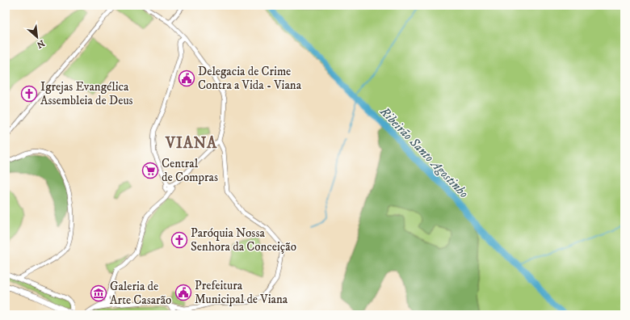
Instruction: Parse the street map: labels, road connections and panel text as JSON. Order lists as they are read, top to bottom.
{
  "districts": ["VIANA"],
  "water": ["Ribeirão Santo Agostinho"],
  "places": {
    "public building": ["Delegacia de Crime Contra a Vida - Viana", "Prefeitura Municipal de Viana"],
    "church": ["Igrejas Evangélica Assembleia de Deus", "Paróquia Nossa Senhora da Conceição"],
    "supermarket": ["Central de Compras"],
    "museum": ["Galeria de Arte Casarão"]
  },
  "north": "bottom right"
}
